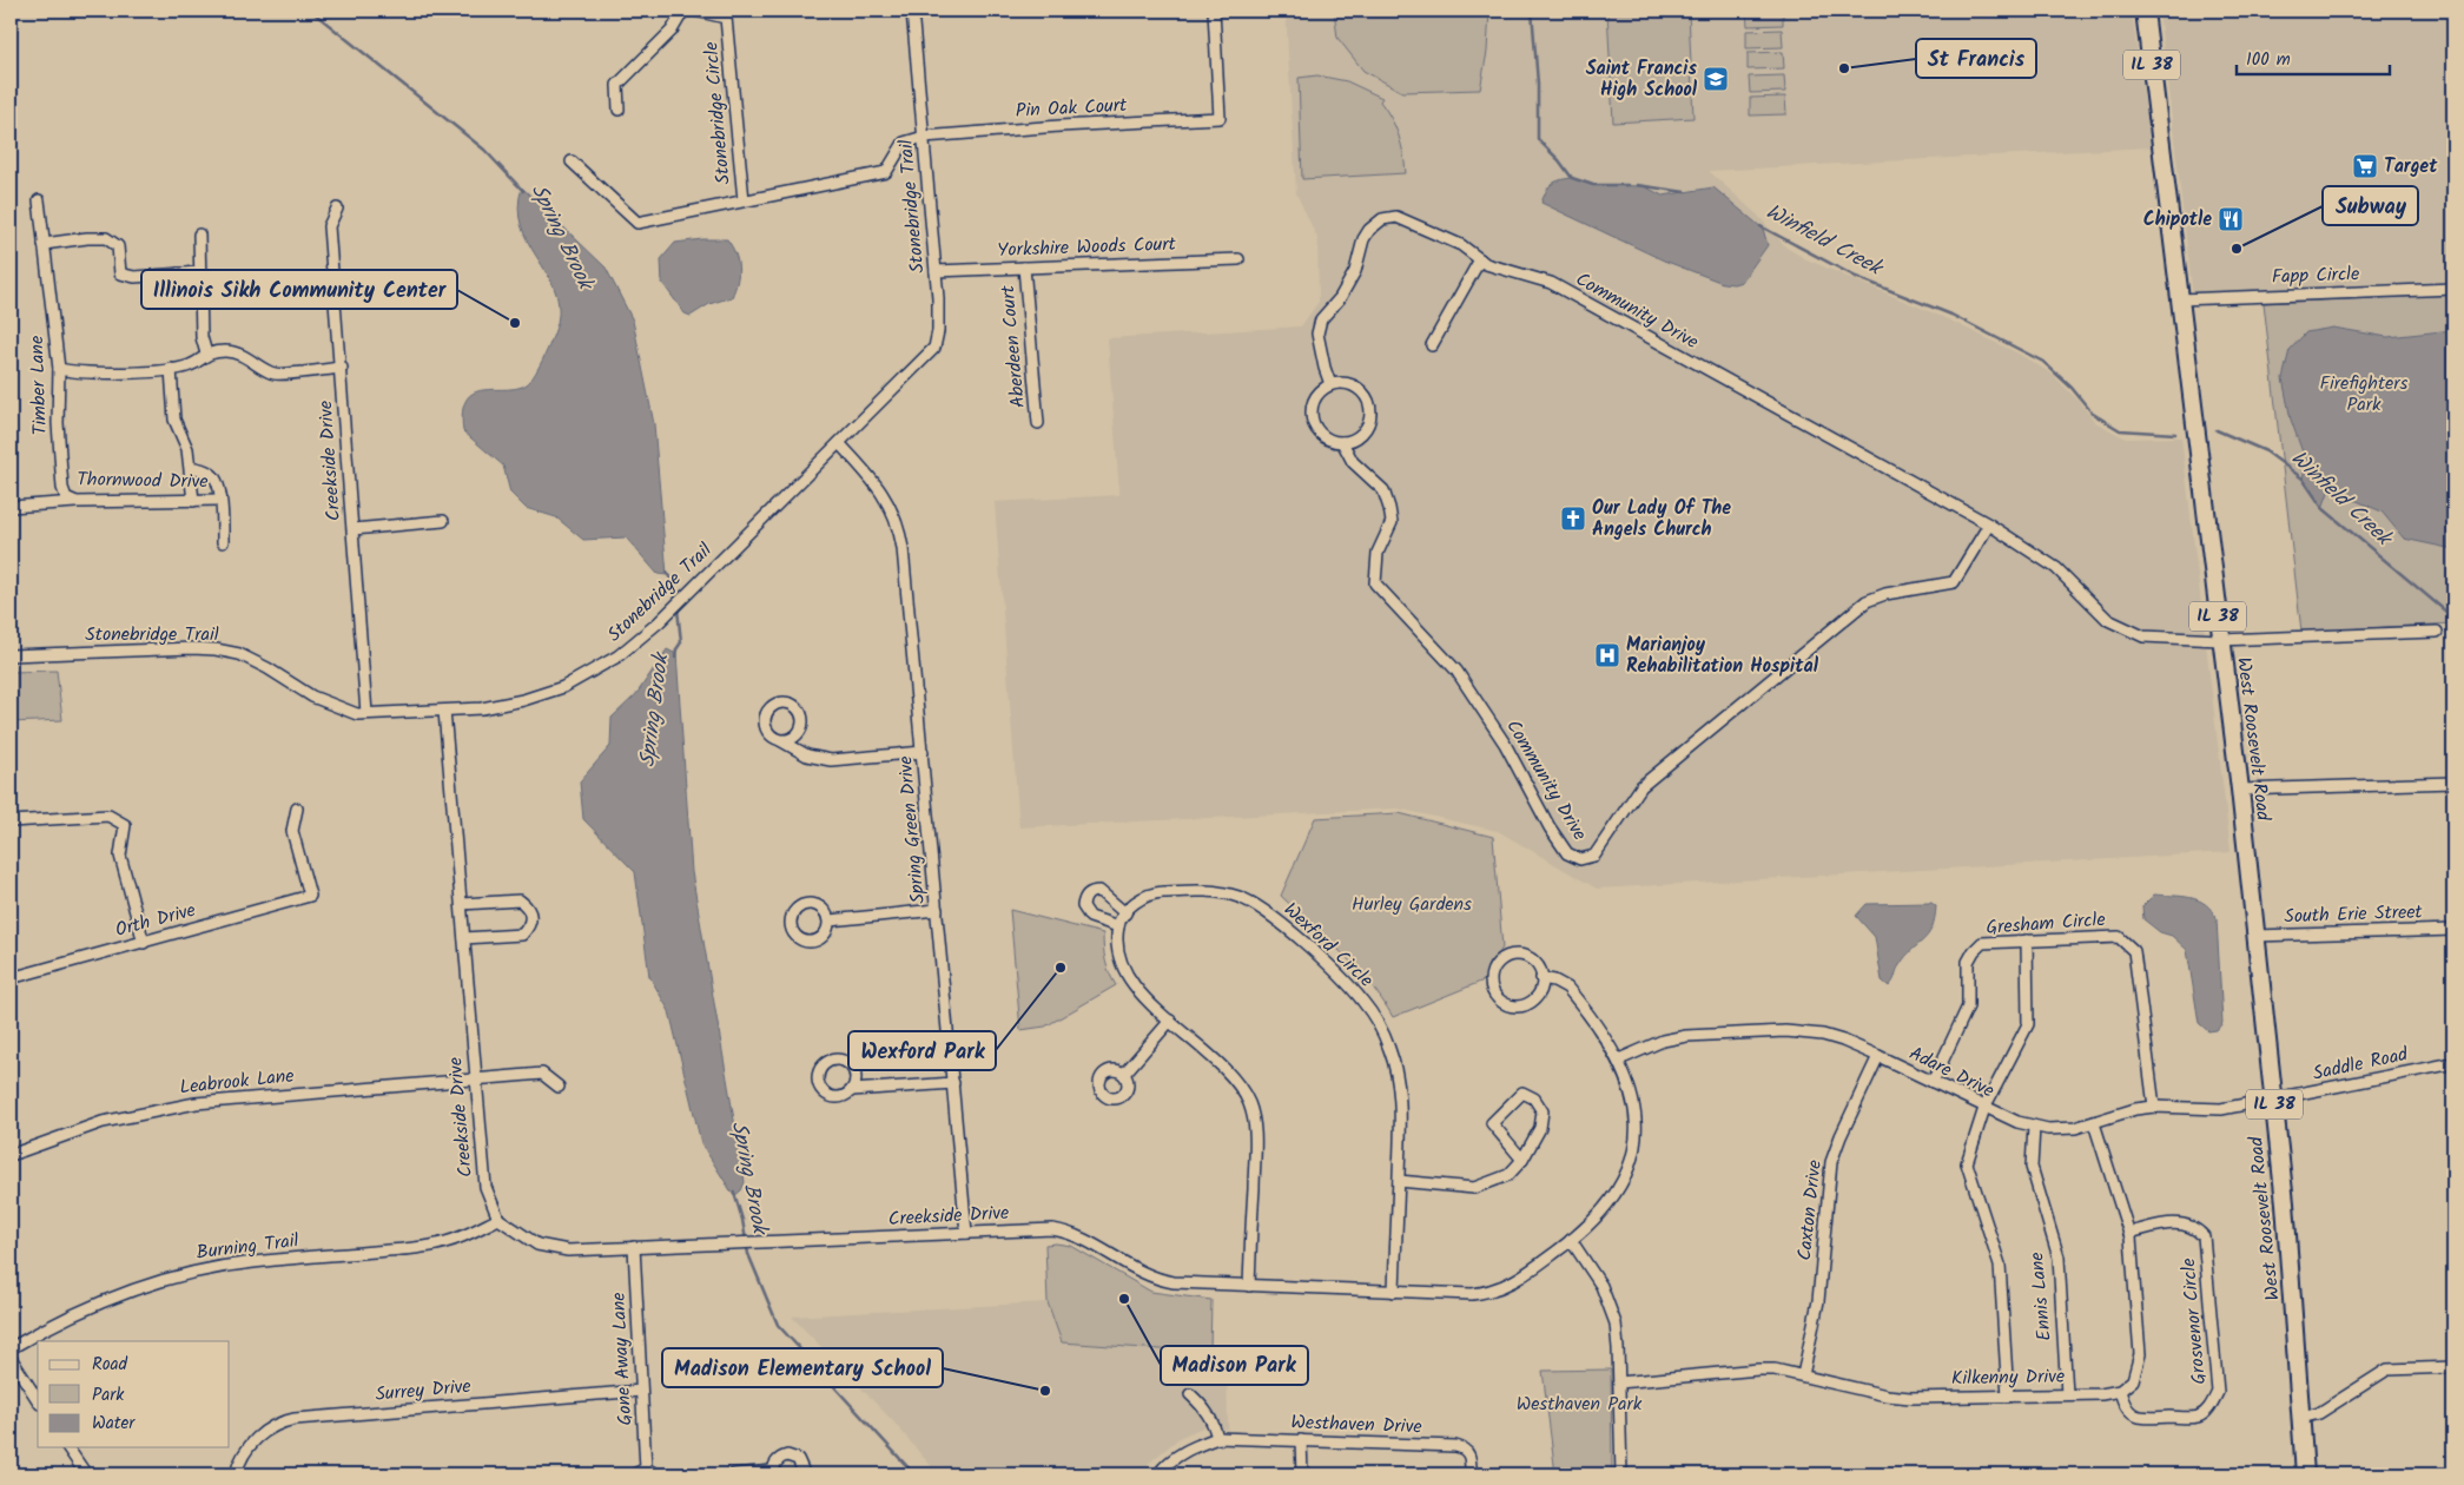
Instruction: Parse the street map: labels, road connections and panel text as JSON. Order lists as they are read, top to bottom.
{
  "streets": {
    "main road": ["IL 38", "West Roosevelt Road"],
    "street": [
      "Pin Oak Court",
      "Stonebridge Circle",
      "Stonebridge Trail",
      "Yorkshire Woods Court",
      "Fapp Circle",
      "Community Drive",
      "Aberdeen Court",
      "Timber Lane",
      "Creekside Drive",
      "Thornwood Drive",
      "Spring Green Drive",
      "South Erie Street",
      "Orth Drive",
      "Gresham Circle",
      "Wexford Circle",
      "Saddle Road",
      "Adare Drive",
      "Leabrook Lane",
      "Caxton Drive",
      "Burning Trail",
      "Ennis Lane",
      "Grosvenor Circle",
      "Gone Away Lane",
      "Kilkenny Drive",
      "Surrey Drive",
      "Westhaven Drive"
    ]
  },
  "crossings": [
    ["Pin Oak Court", "Stonebridge Circle"],
    ["Pin Oak Court", "Stonebridge Trail"],
    ["Stonebridge Circle", "Stonebridge Trail"],
    ["Stonebridge Trail", "Yorkshire Woods Court"],
    ["Stonebridge Trail", "Creekside Drive"],
    ["Stonebridge Trail", "Spring Green Drive"],
    ["Yorkshire Woods Court", "Aberdeen Court"],
    ["Fapp Circle", "West Roosevelt Road"],
    ["Community Drive", "West Roosevelt Road"],
    ["Timber Lane", "Thornwood Drive"],
    ["Creekside Drive", "Spring Green Drive"],
    ["Creekside Drive", "Wexford Circle"],
    ["Creekside Drive", "Adare Drive"],
    ["Creekside Drive", "Leabrook Lane"],
    ["Creekside Drive", "Burning Trail"],
    ["Creekside Drive", "Gone Away Lane"],
    ["West Roosevelt Road", "South Erie Street"],
    ["West Roosevelt Road", "Saddle Road"],
    ["West Roosevelt Road", "Adare Drive"],
    ["Gresham Circle", "Adare Drive"],
    ["Saddle Road", "Adare Drive"],
    ["Adare Drive", "Caxton Drive"],
    ["Adare Drive", "Ennis Lane"],
    ["Caxton Drive", "Kilkenny Drive"],
    ["Ennis Lane", "Kilkenny Drive"],
    ["Grosvenor Circle", "Kilkenny Drive"],
    ["Gone Away Lane", "Surrey Drive"]
  ],
  "water": ["Spring Brook", "Winfield Creek"],
  "parks": ["Firefighters Park", "Hurley Gardens", "Westhaven Park"],
  "places": {
    "other": [
      "St Francis",
      "Subway",
      "Illinois Sikh Community Center",
      "Wexford Park",
      "Madison Park",
      "Madison Elementary School"
    ],
    "school or university": ["Saint Francis High School"],
    "supermarket": ["Target"],
    "restaurant": ["Chipotle"],
    "church": ["Our Lady Of The Angels Church"],
    "hospital": ["Marianjoy Rehabilitation Hospital"]
  },
  "legend": ["Road", "Park", "Water"],
  "scale_bar": "100 m"
}
